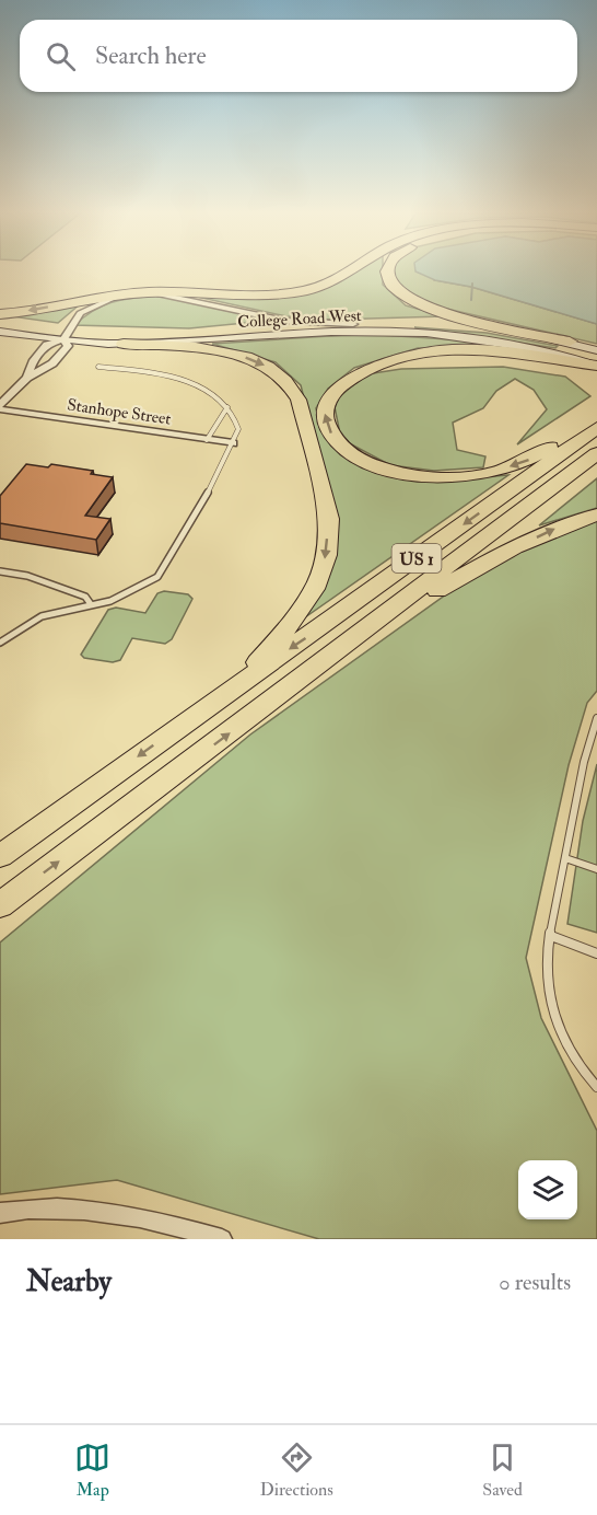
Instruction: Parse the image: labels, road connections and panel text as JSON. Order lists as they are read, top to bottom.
{
  "streets": {
    "highway": ["US 1"],
    "street": ["College Road West", "Stanhope Street"]
  },
  "page": {
    "search": "Search here",
    "heading": ["Nearby", "0 results"],
    "nav": ["Map", "Directions", "Saved"]
  }
}
